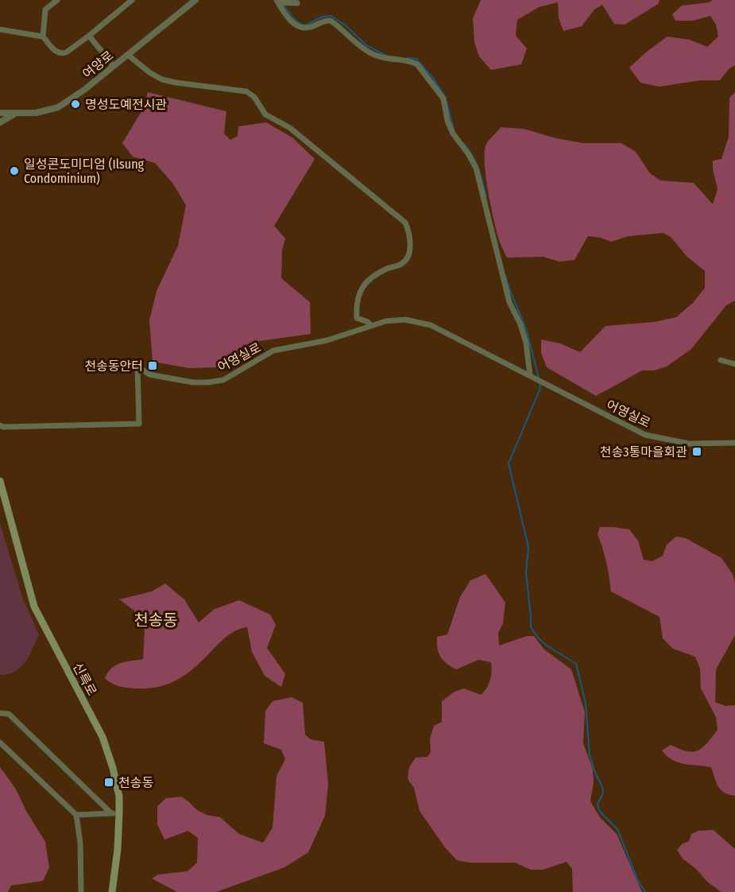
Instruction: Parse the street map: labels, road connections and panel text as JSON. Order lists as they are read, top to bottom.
{
  "streets": {
    "main road": ["신륵로"],
    "street": ["여양로", "어영실로"]
  },
  "districts": ["천송동"],
  "places": {
    "other": ["명성도예전시관", "일성콘도미디엄 (Ilsung Condominium)"],
    "transit": ["천송동안터", "천송3통마을회관", "천송동"]
  }
}
